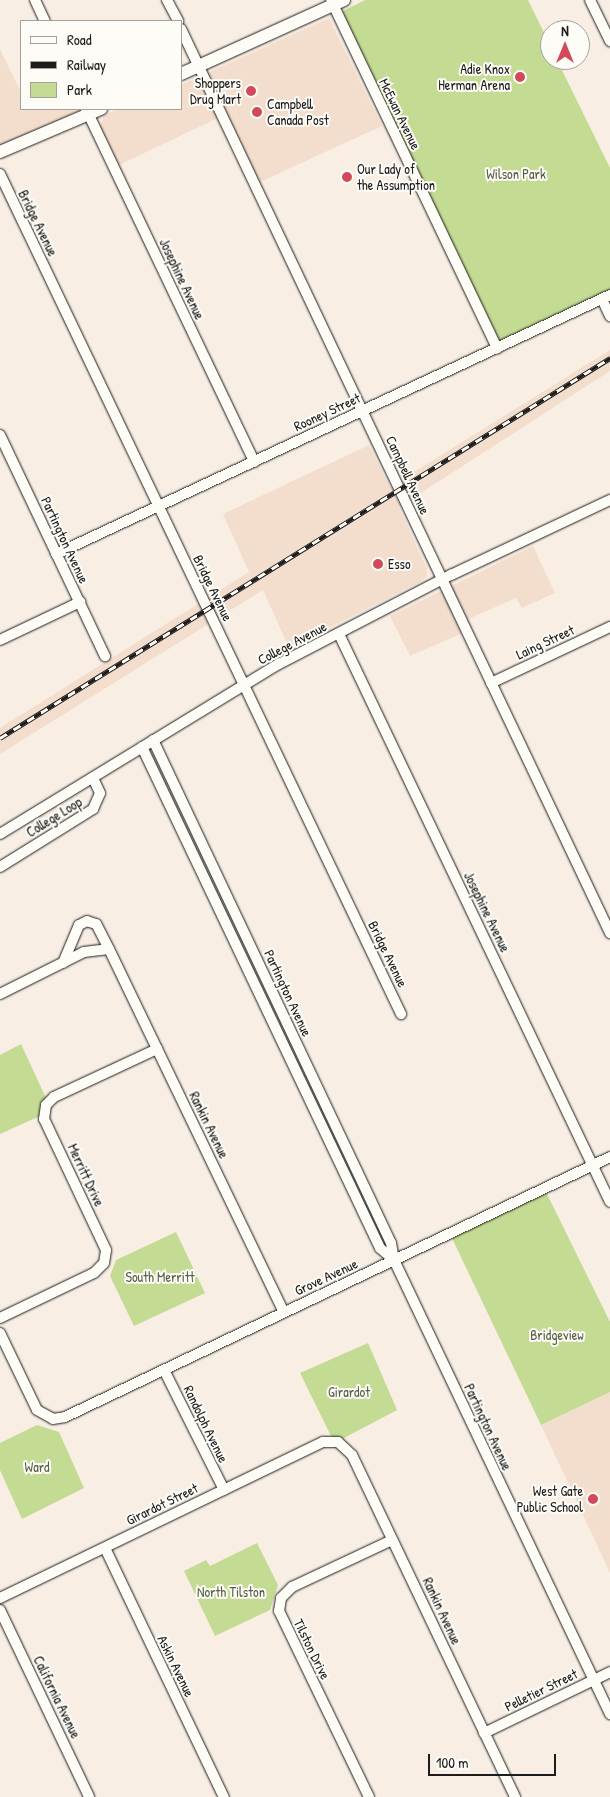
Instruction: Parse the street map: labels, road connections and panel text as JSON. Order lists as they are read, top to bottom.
{
  "streets": {
    "street": [
      "McEwan Avenue",
      "Bridge Avenue",
      "Josephine Avenue",
      "Rooney Street",
      "Campbell Avenue",
      "Partington Avenue",
      "Laing Street",
      "College Avenue",
      "College Loop",
      "Rankin Avenue",
      "Merritt Drive",
      "Grove Avenue",
      "Randolph Avenue",
      "Girardot Street",
      "Tilston Drive",
      "Askin Avenue",
      "Pelletier Street",
      "California Avenue"
    ]
  },
  "crossings": [
    ["McEwan Avenue", "Rooney Street"],
    ["Bridge Avenue", "Rooney Street"],
    ["Bridge Avenue", "College Avenue"],
    ["Josephine Avenue", "Rooney Street"],
    ["Josephine Avenue", "College Avenue"],
    ["Josephine Avenue", "Grove Avenue"],
    ["Rooney Street", "Campbell Avenue"],
    ["Rooney Street", "Partington Avenue"],
    ["Campbell Avenue", "Laing Street"],
    ["Campbell Avenue", "College Avenue"],
    ["Partington Avenue", "College Avenue"],
    ["Partington Avenue", "Grove Avenue"],
    ["Partington Avenue", "Pelletier Street"],
    ["College Avenue", "College Loop"],
    ["Rankin Avenue", "Merritt Drive"],
    ["Rankin Avenue", "Grove Avenue"],
    ["Rankin Avenue", "Girardot Street"],
    ["Rankin Avenue", "Tilston Drive"],
    ["Rankin Avenue", "Pelletier Street"],
    ["Grove Avenue", "Randolph Avenue"],
    ["Randolph Avenue", "Girardot Street"],
    ["Girardot Street", "Askin Avenue"]
  ],
  "parks": [
    "Wilson Park",
    "South Merritt",
    "Bridgeview",
    "Girardot",
    "Ward",
    "North Tilston"
  ],
  "places": [
    "Adie Knox Herman Arena",
    "Shoppers Drug Mart",
    "Campbell Canada Post",
    "Our Lady of the Assumption",
    "Esso",
    "West Gate Public School"
  ],
  "legend": ["Road", "Railway", "Park"],
  "scale_bar": "100 m",
  "north": "top"
}
